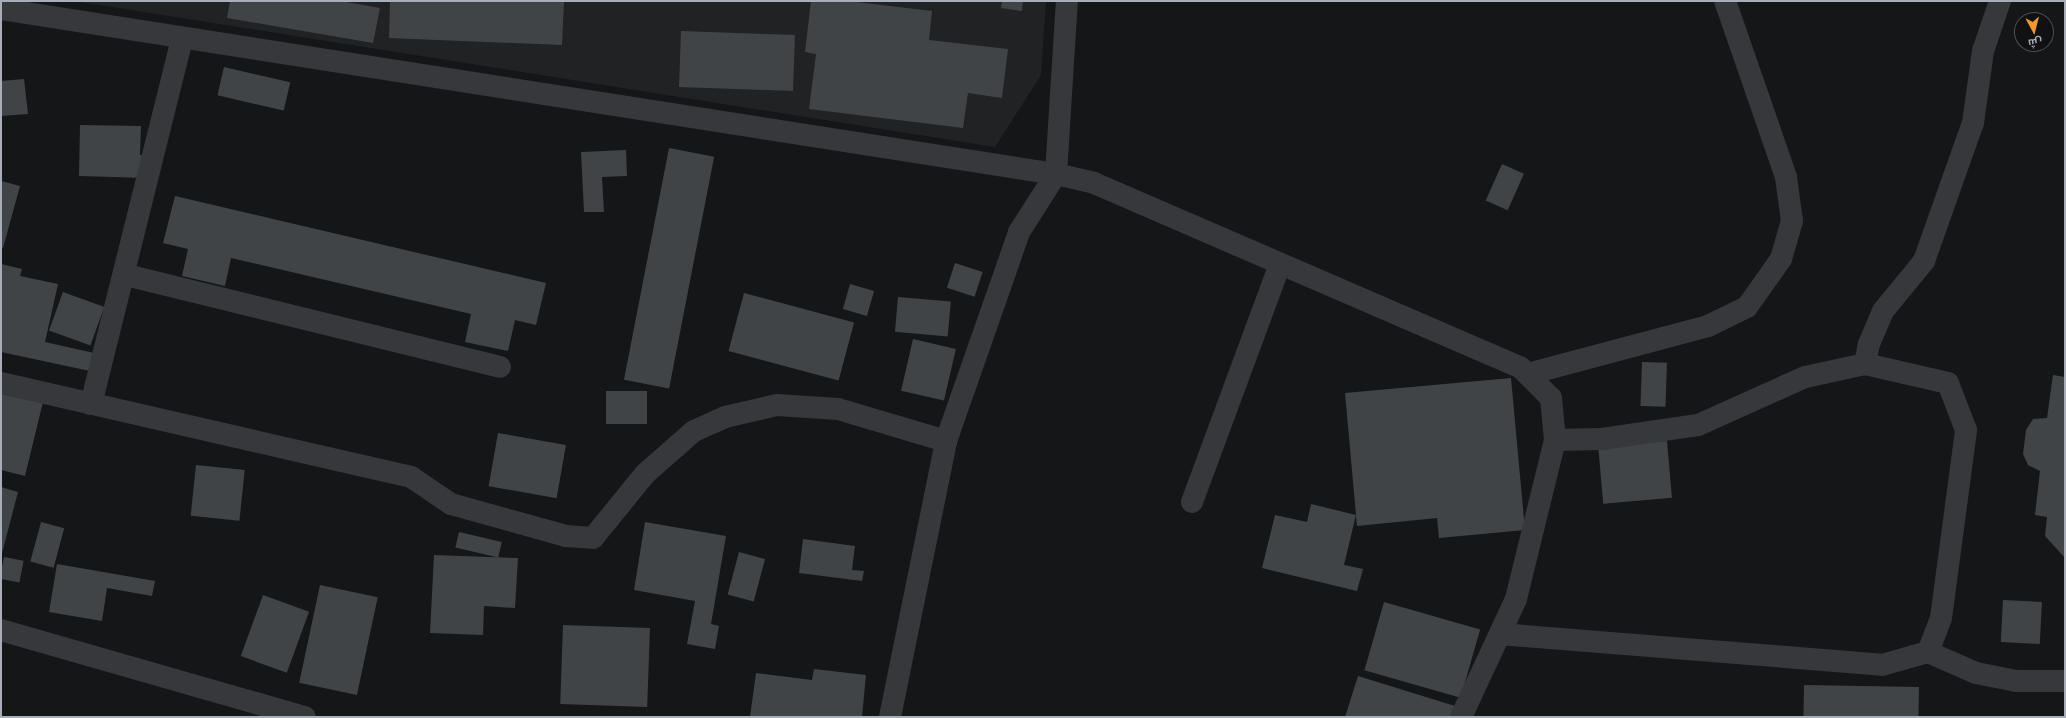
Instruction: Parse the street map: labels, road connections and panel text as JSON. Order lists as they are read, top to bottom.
{
  "north": "bottom"
}
